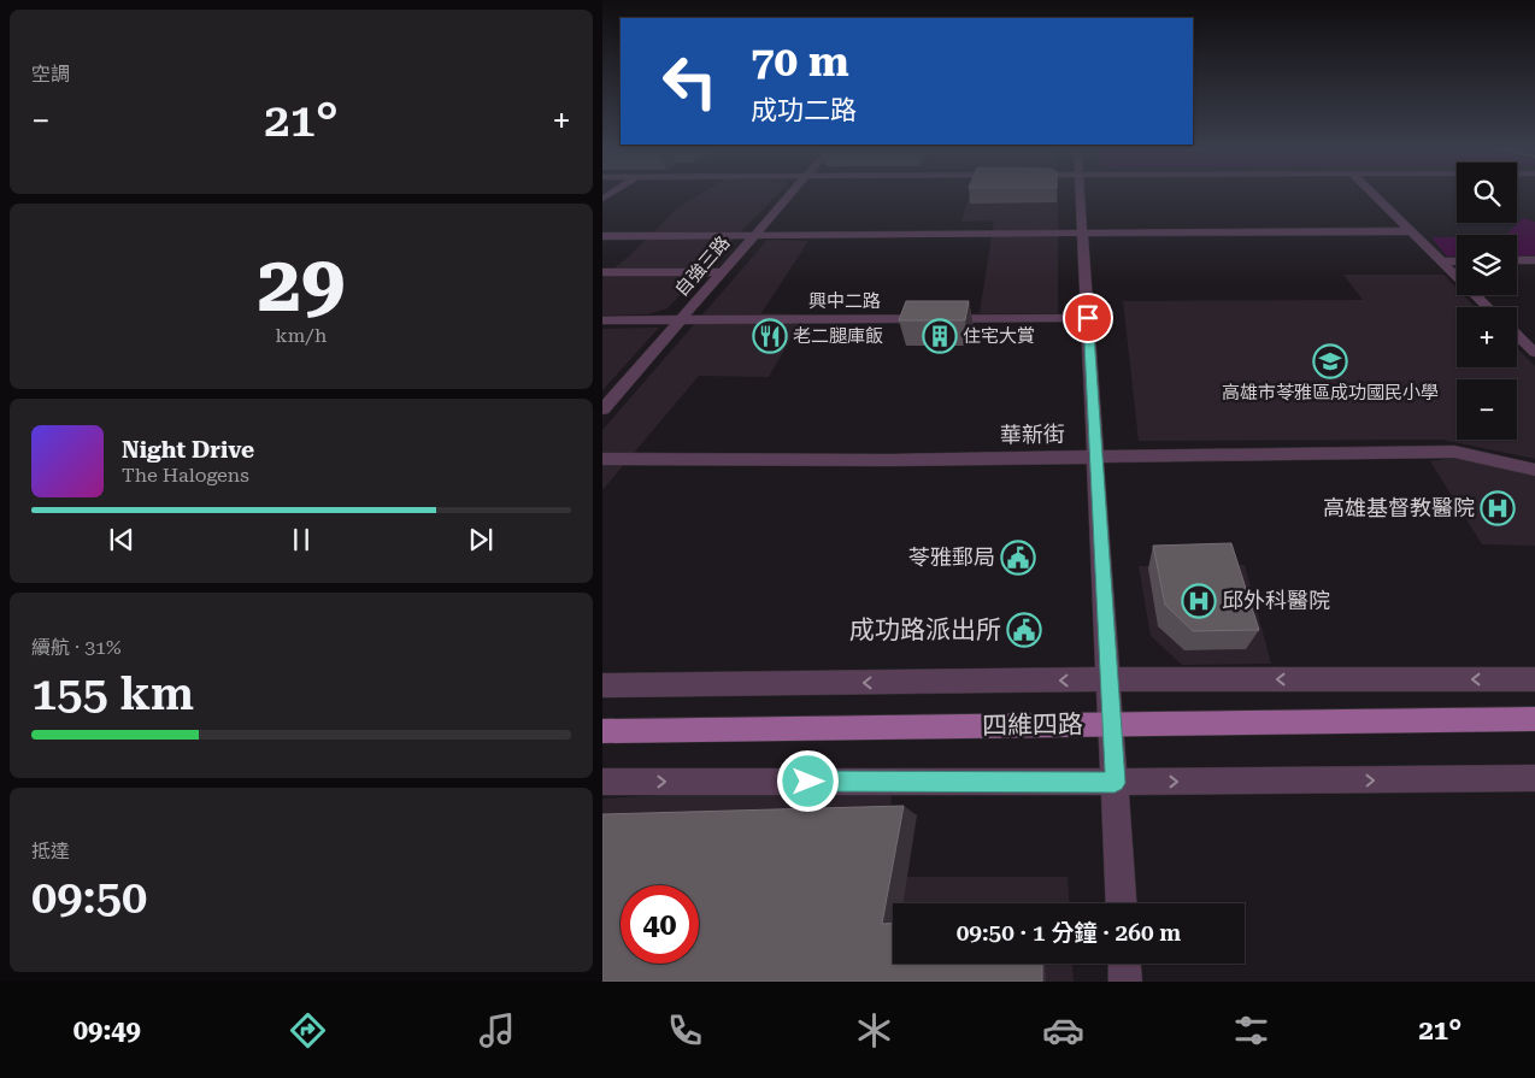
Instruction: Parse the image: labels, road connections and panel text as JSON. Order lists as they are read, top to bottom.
{
  "streets": {
    "main road": ["四維四路"],
    "street": ["自強三路", "興中二路", "華新街"]
  },
  "crossings": [
    ["自強三路", "興中二路"]
  ],
  "places": {
    "restaurant": ["老二腿庫飯"],
    "building": ["住宅大賞"],
    "school or university": ["高雄市苓雅區成功國民小學"],
    "hospital": ["高雄基督教醫院", "邱外科醫院"],
    "public building": ["苓雅郵局", "成功路派出所"]
  },
  "page": {
    "tile": [
      "空調",
      ["29", "km/h"],
      ["續航 · 31%", "155 km"],
      ["抵達", "09:50"]
    ],
    "turn": ["70 m", "成功二路"],
    "heat": ["−", "21°", "+"],
    "map_buttons": ["+", "−"],
    "song": ["Night Drive", "The Halogens"],
    "limit": "40",
    "trip": "09:50 · 1 分鐘 · 260 m",
    "tabs": ["09:49", "21°"]
  }
}
